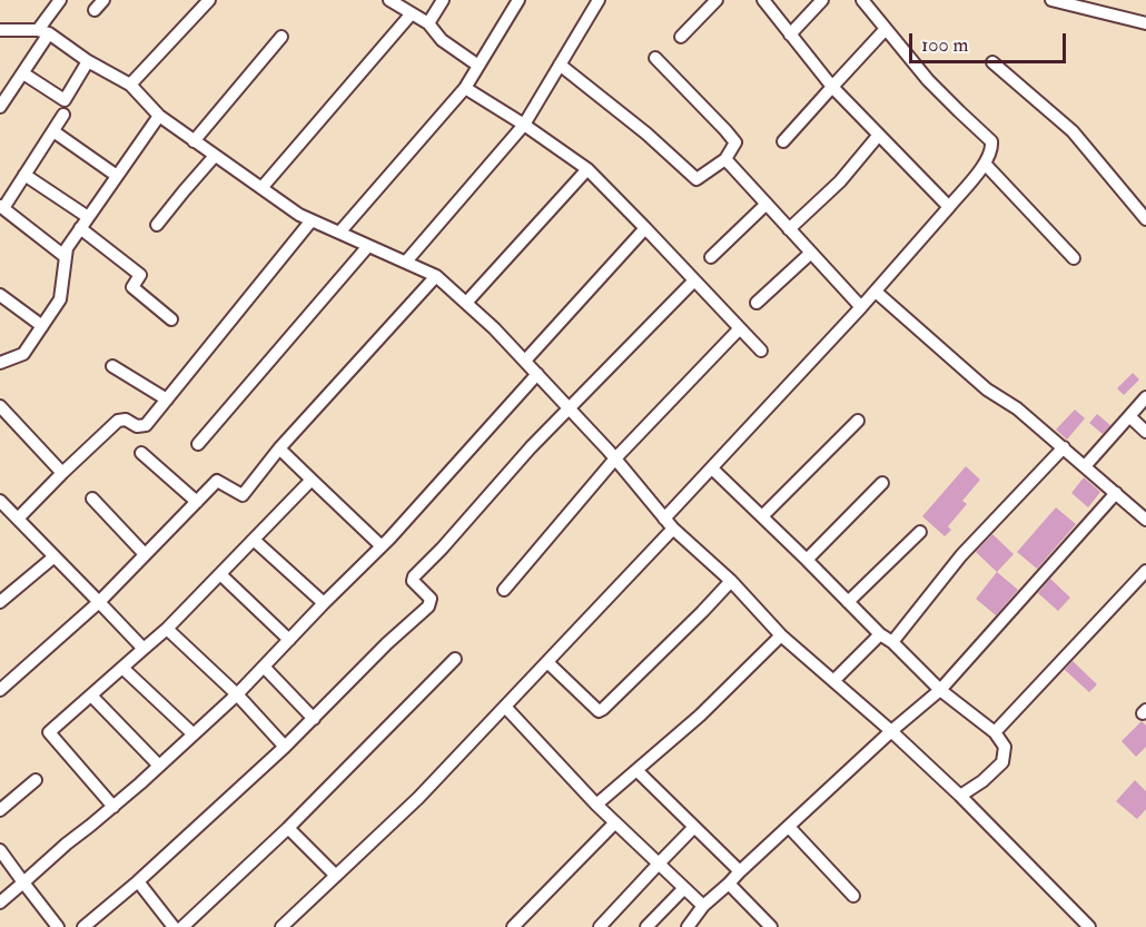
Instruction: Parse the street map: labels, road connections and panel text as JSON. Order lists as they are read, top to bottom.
{
  "scale_bar": "100 m"
}
